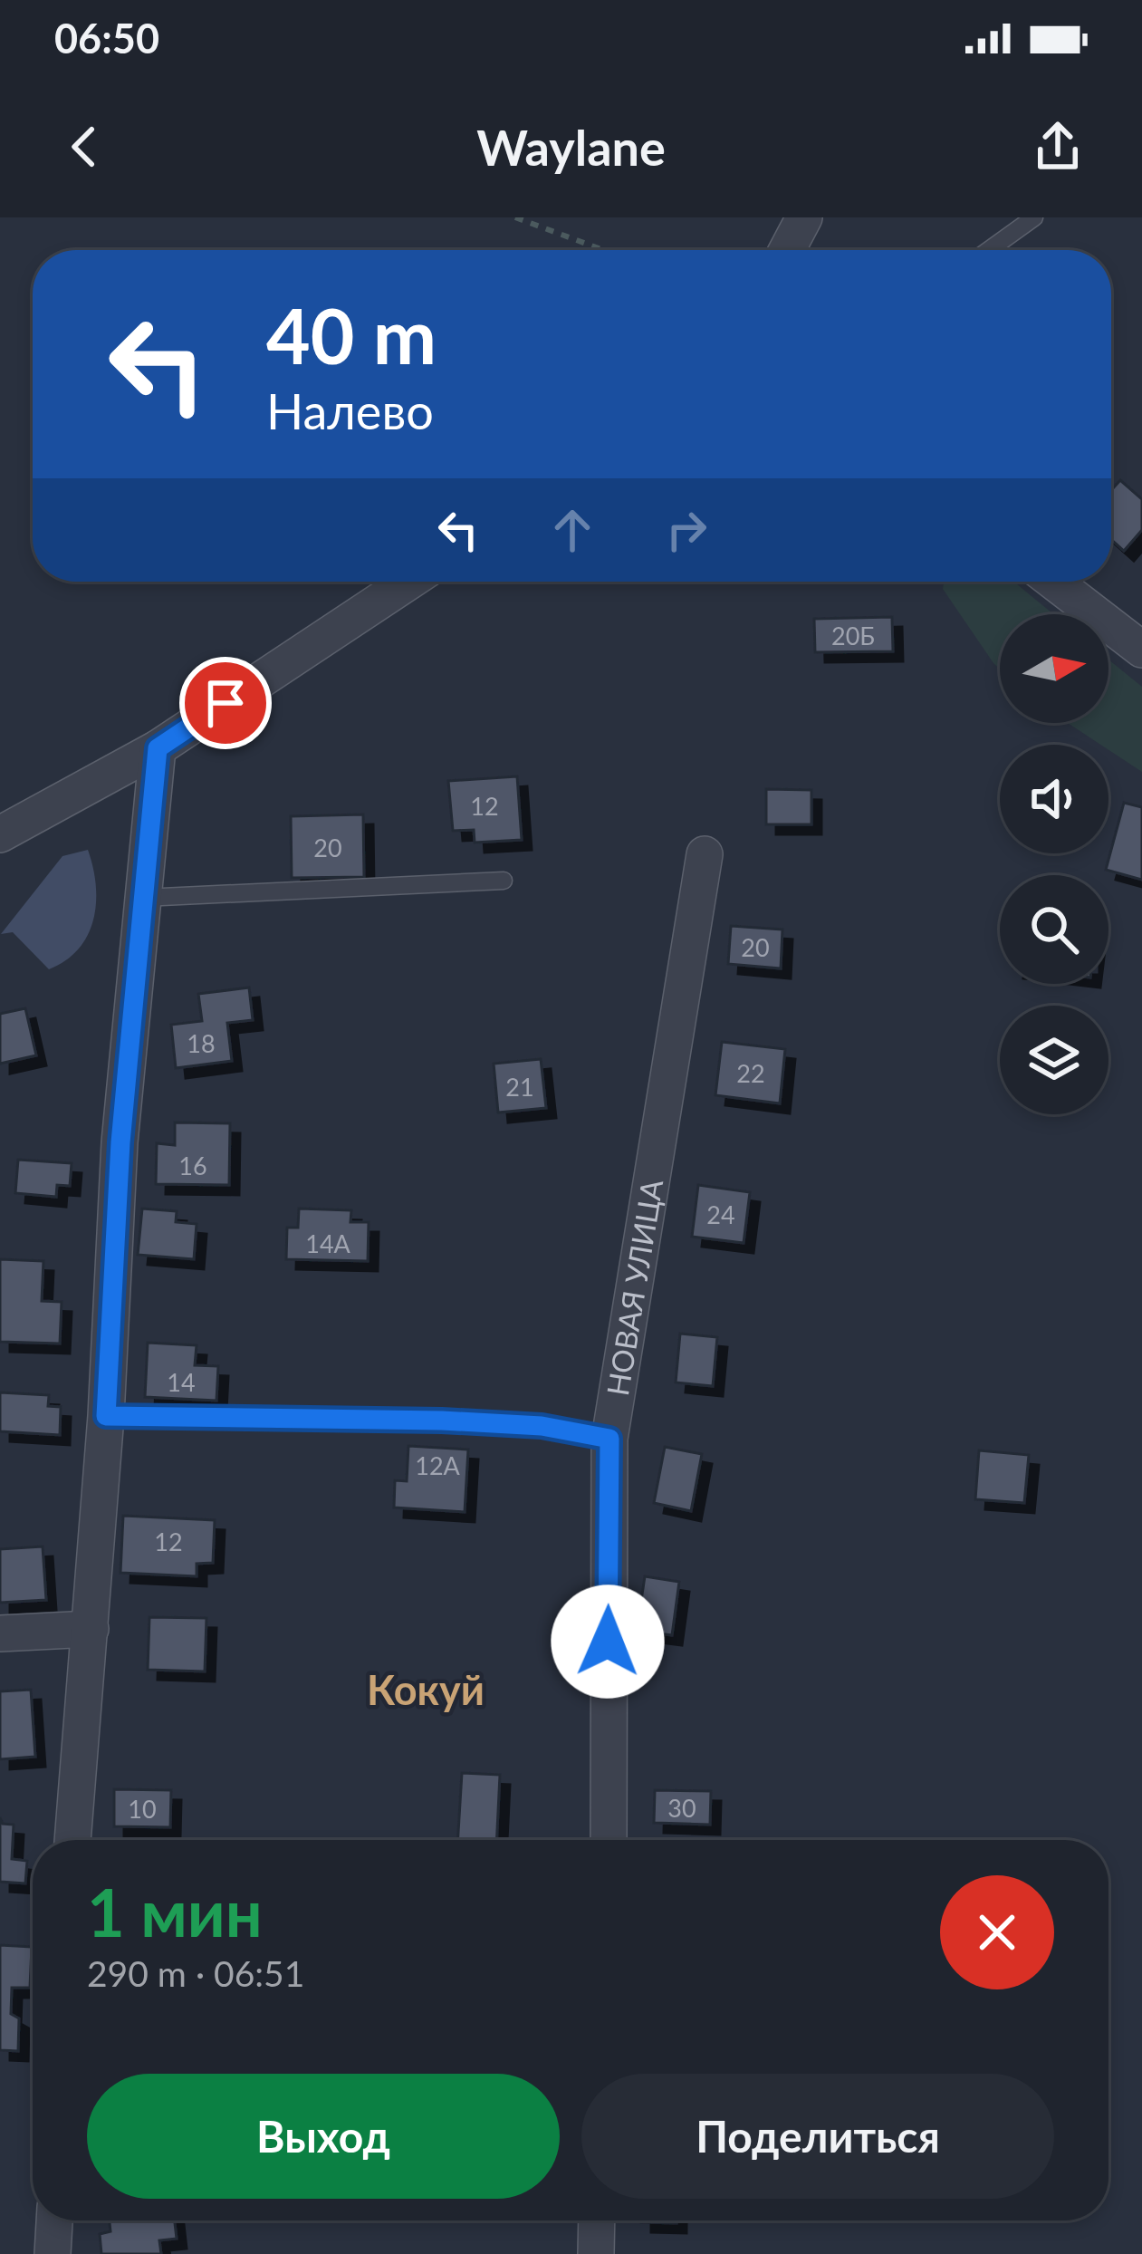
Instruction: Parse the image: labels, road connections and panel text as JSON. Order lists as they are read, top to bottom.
{
  "streets": {
    "street": ["НОВАЯ УЛИЦА"]
  },
  "districts": ["Кокуй"],
  "house_numbers": [
    "20Б",
    "12",
    "20",
    "20",
    "18",
    "22",
    "21",
    "16",
    "24",
    "14А",
    "14",
    "12А",
    "12",
    "30",
    "10"
  ],
  "north": "right",
  "page": {
    "status": "06:50",
    "header": "Waylane",
    "turn": ["40 m", "Налево"],
    "heading": ["1 мин", "290 m · 06:51"],
    "buttons": ["Выход", "Поделиться"]
  }
}
